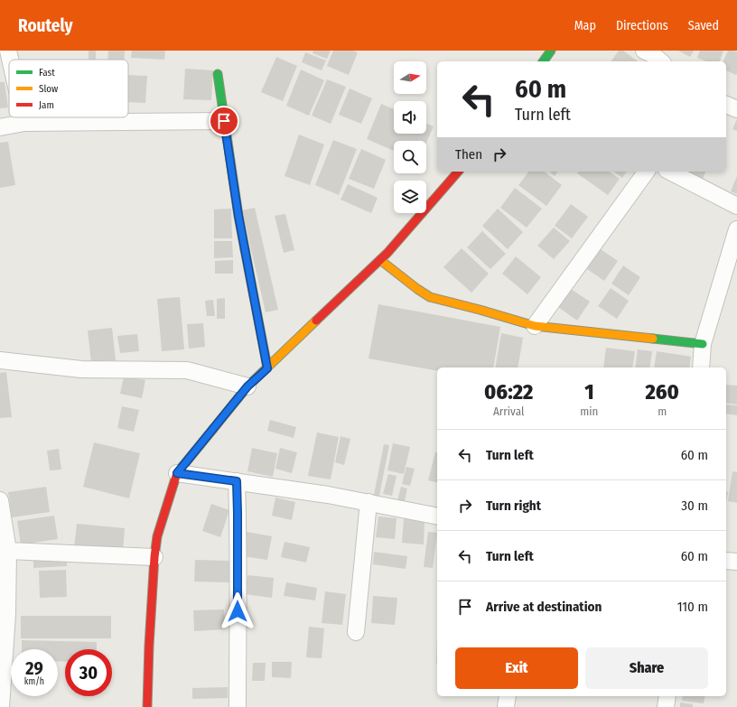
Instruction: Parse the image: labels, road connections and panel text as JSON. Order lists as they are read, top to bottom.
{
  "legend": ["Fast", "Slow", "Jam"],
  "north": "right",
  "page": {
    "header": "Routely",
    "nav": ["Map", "Directions", "Saved"],
    "turn": ["60 m", "Turn left"],
    "then": "Then",
    "eta": [
      "06:22",
      "Arrival",
      "1",
      "min",
      "260",
      "m"
    ],
    "list": [
      {
        "name": "Turn left",
        "value": "60 m"
      },
      {
        "name": "Turn right",
        "value": "30 m"
      },
      {
        "name": "Turn left",
        "value": "60 m"
      },
      {
        "name": "Arrive at destination",
        "value": "110 m"
      }
    ],
    "buttons": ["Exit", "Share"],
    "speed": "29 km/h",
    "limit": "30"
  }
}
